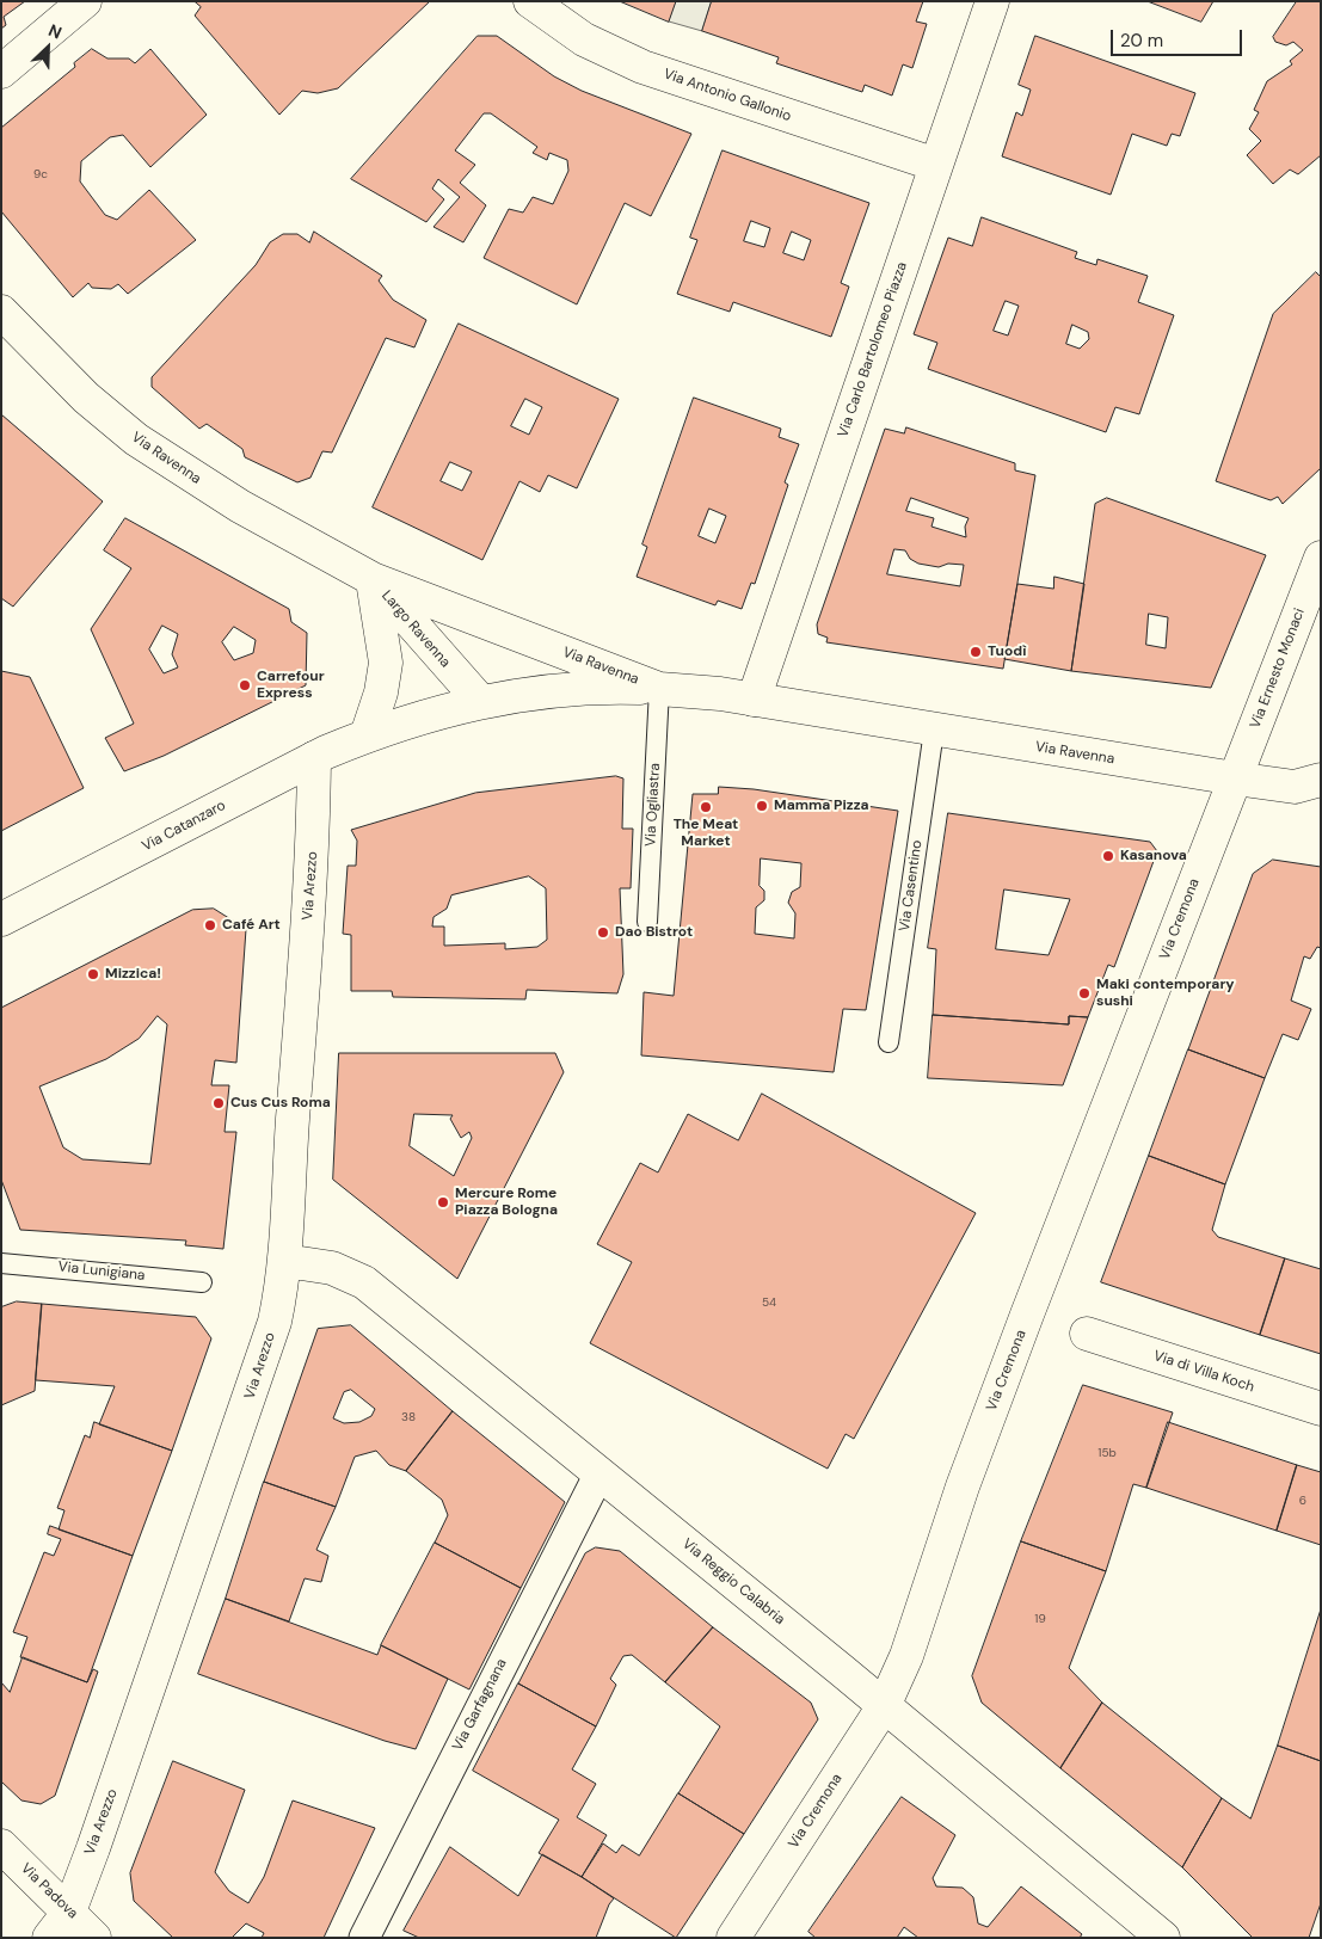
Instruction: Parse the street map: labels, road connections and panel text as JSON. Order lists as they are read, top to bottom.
{
  "streets": {
    "street": [
      "Via Antonio Gallonio",
      "Via Carlo Bartolomeo Piazza",
      "Via Ravenna",
      "Largo Ravenna",
      "Via Ernesto Monaci",
      "Via Catanzaro",
      "Via Arezzo",
      "Via Cremona",
      "Via di Villa Koch",
      "Via Reggio Calabria",
      "Via Garfagnana",
      "Via Padova"
    ],
    "lane": ["Via Ogliastra", "Via Casentino", "Via Lunigiana"]
  },
  "crossings": [
    ["Via Antonio Gallonio", "Via Carlo Bartolomeo Piazza"],
    ["Via Carlo Bartolomeo Piazza", "Via Ravenna"],
    ["Via Ravenna", "Largo Ravenna"],
    ["Via Ravenna", "Via Ernesto Monaci"],
    ["Via Ravenna", "Via Ogliastra"],
    ["Via Ravenna", "Via Casentino"],
    ["Via Ravenna", "Via Cremona"],
    ["Largo Ravenna", "Via Catanzaro"],
    ["Via Ernesto Monaci", "Via Cremona"],
    ["Via Catanzaro", "Via Arezzo"],
    ["Via Arezzo", "Via Reggio Calabria"],
    ["Via Arezzo", "Via Padova"],
    ["Via Cremona", "Via Reggio Calabria"],
    ["Via Reggio Calabria", "Via Garfagnana"]
  ],
  "places": [
    "Tuodì",
    "Carrefour Express",
    "Mamma Pizza",
    "The Meat Market",
    "Kasanova",
    "Café Art",
    "Dao Bistrot",
    "Mizzica!",
    "Maki contemporary sushi",
    "Cus Cus Roma",
    "Mercure Rome Piazza Bologna"
  ],
  "house_numbers": [
    "9c",
    "54",
    "38",
    "15b",
    "6",
    "19"
  ],
  "scale_bar": "20 m",
  "north": "top right"
}
